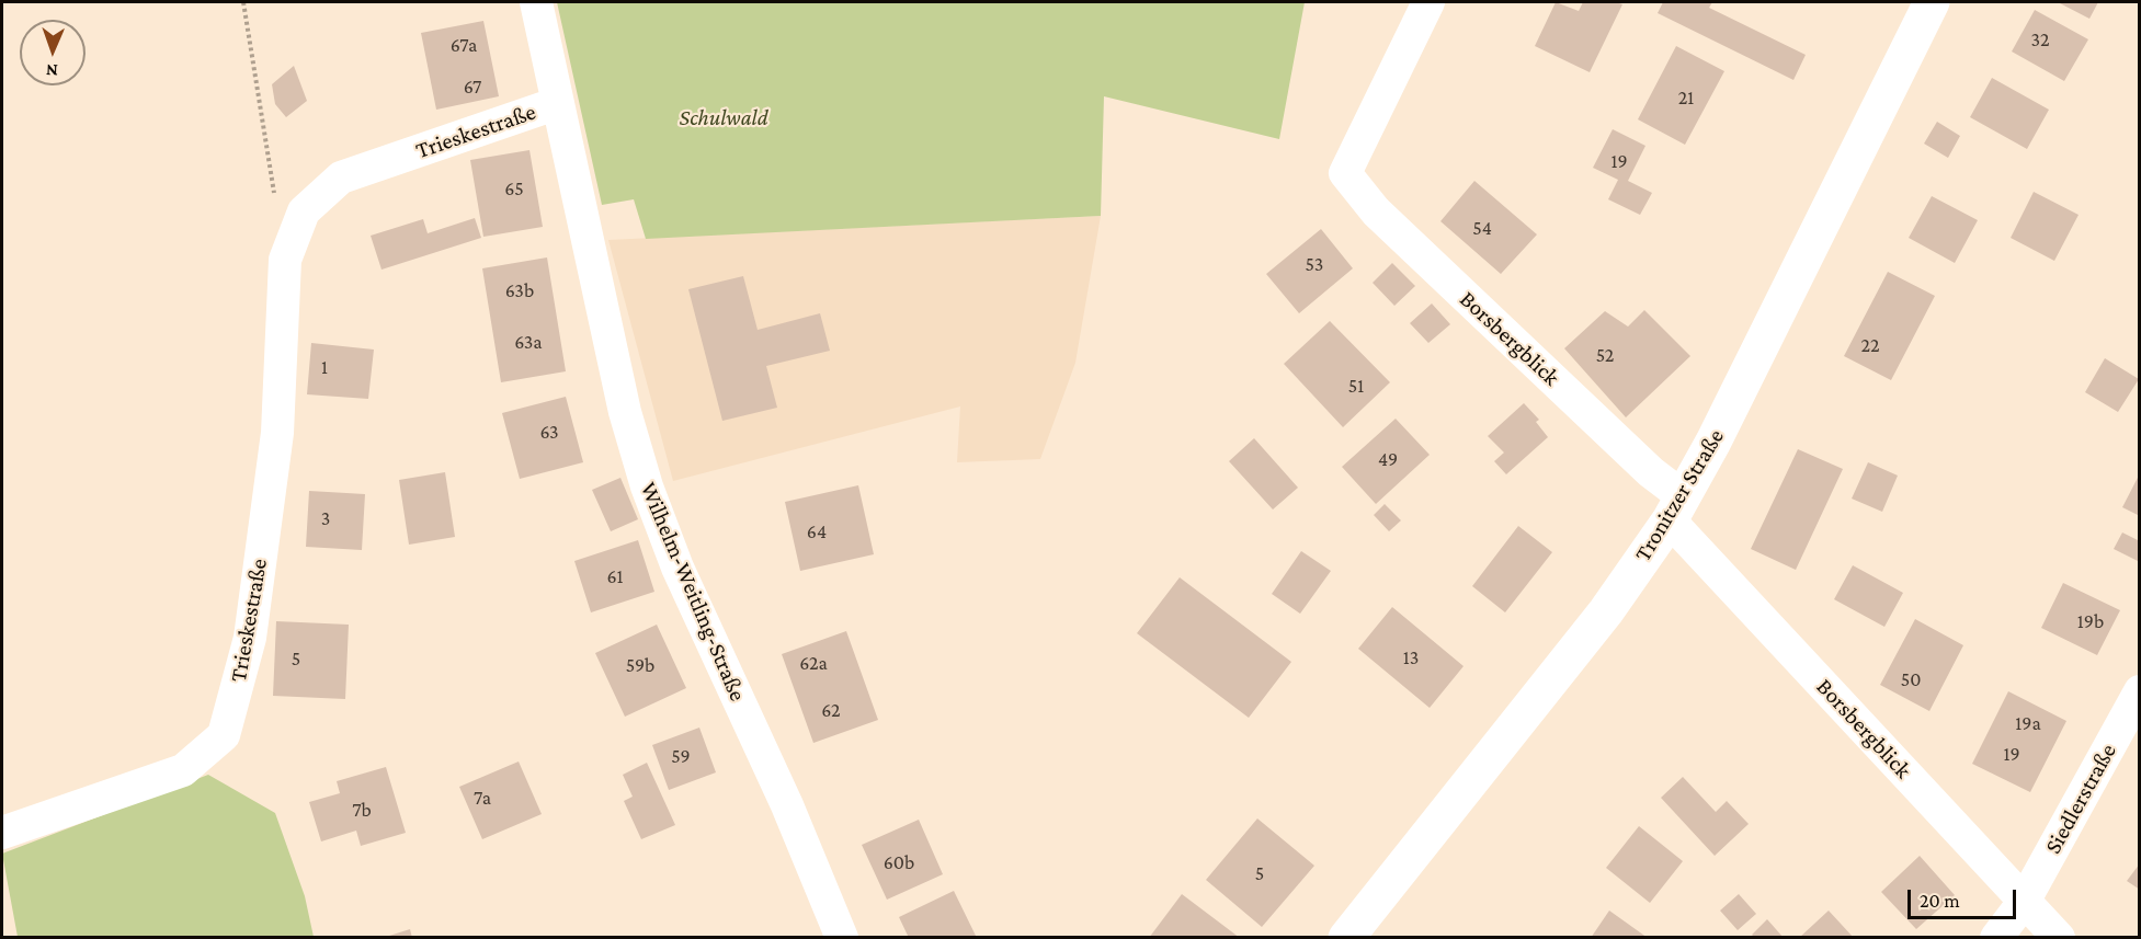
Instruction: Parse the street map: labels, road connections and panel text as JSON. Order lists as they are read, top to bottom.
{
  "streets": {
    "street": [
      "Trieskestraße",
      "Borsbergblick",
      "Tronitzer Straße",
      "Wilhelm-Weitling-Straße",
      "Siedlerstraße"
    ]
  },
  "crossings": [
    ["Trieskestraße", "Wilhelm-Weitling-Straße"],
    ["Borsbergblick", "Tronitzer Straße"],
    ["Borsbergblick", "Siedlerstraße"]
  ],
  "parks": ["Schulwald"],
  "house_numbers": [
    "32",
    "67a",
    "67",
    "21",
    "19",
    "65",
    "54",
    "53",
    "63b",
    "63a",
    "22",
    "52",
    "1",
    "51",
    "63",
    "49",
    "3",
    "64",
    "61",
    "19b",
    "13",
    "5",
    "62a",
    "59b",
    "50",
    "62",
    "19a",
    "19",
    "59",
    "7a",
    "7b",
    "60b",
    "5"
  ],
  "scale_bar": "20 m",
  "north": "bottom"
}
